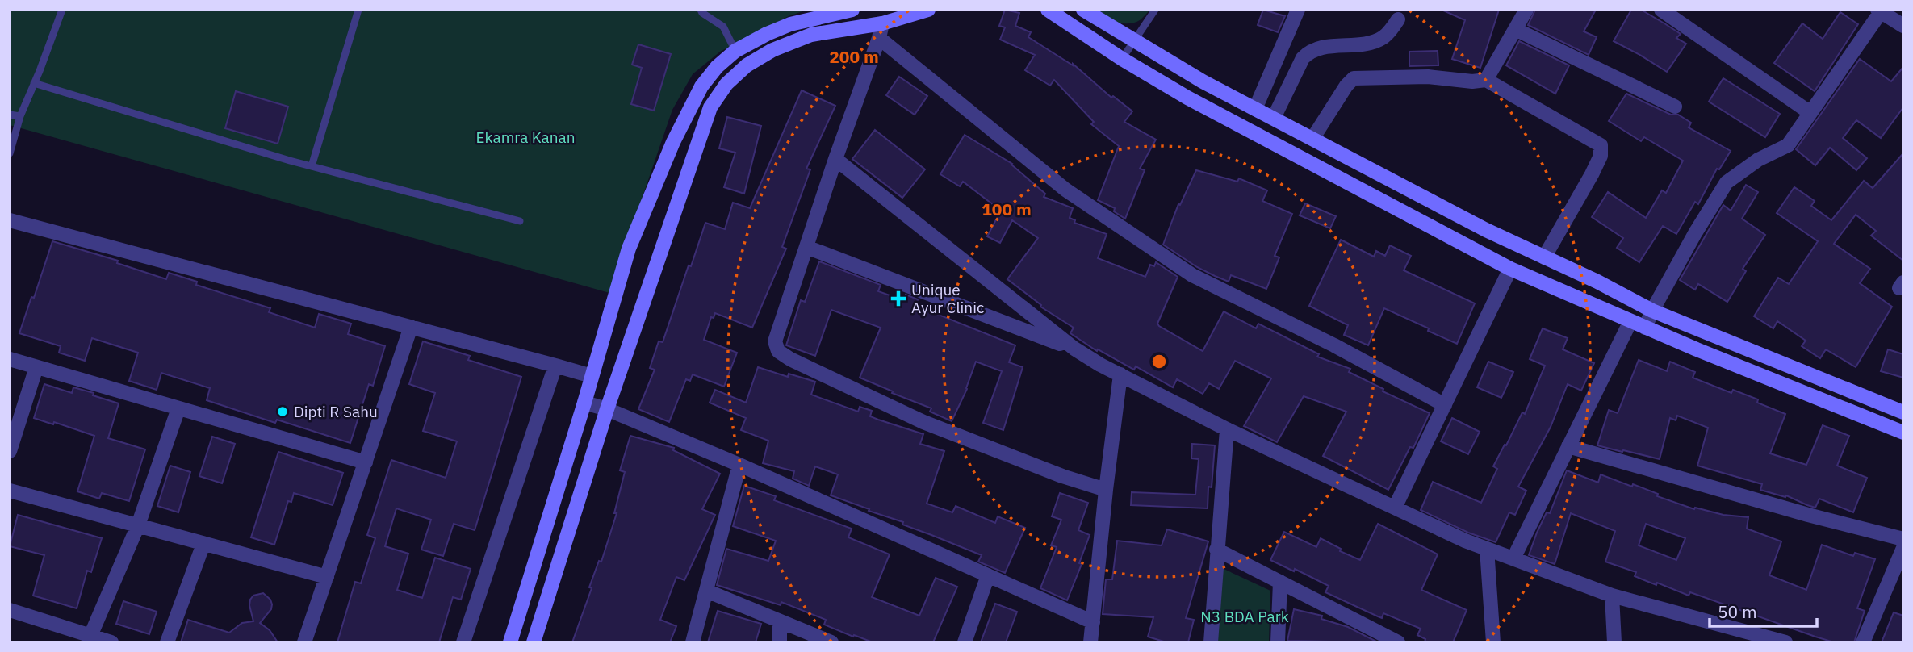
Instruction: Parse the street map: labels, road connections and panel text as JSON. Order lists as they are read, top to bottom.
{
  "parks": ["Ekamra Kanan", "N3 BDA Park"],
  "places": {
    "health": ["Unique Ayur Clinic"],
    "other": ["Dipti R Sahu"]
  },
  "scale_bar": "50 m",
  "rings": ["200 m", "100 m"]
}
